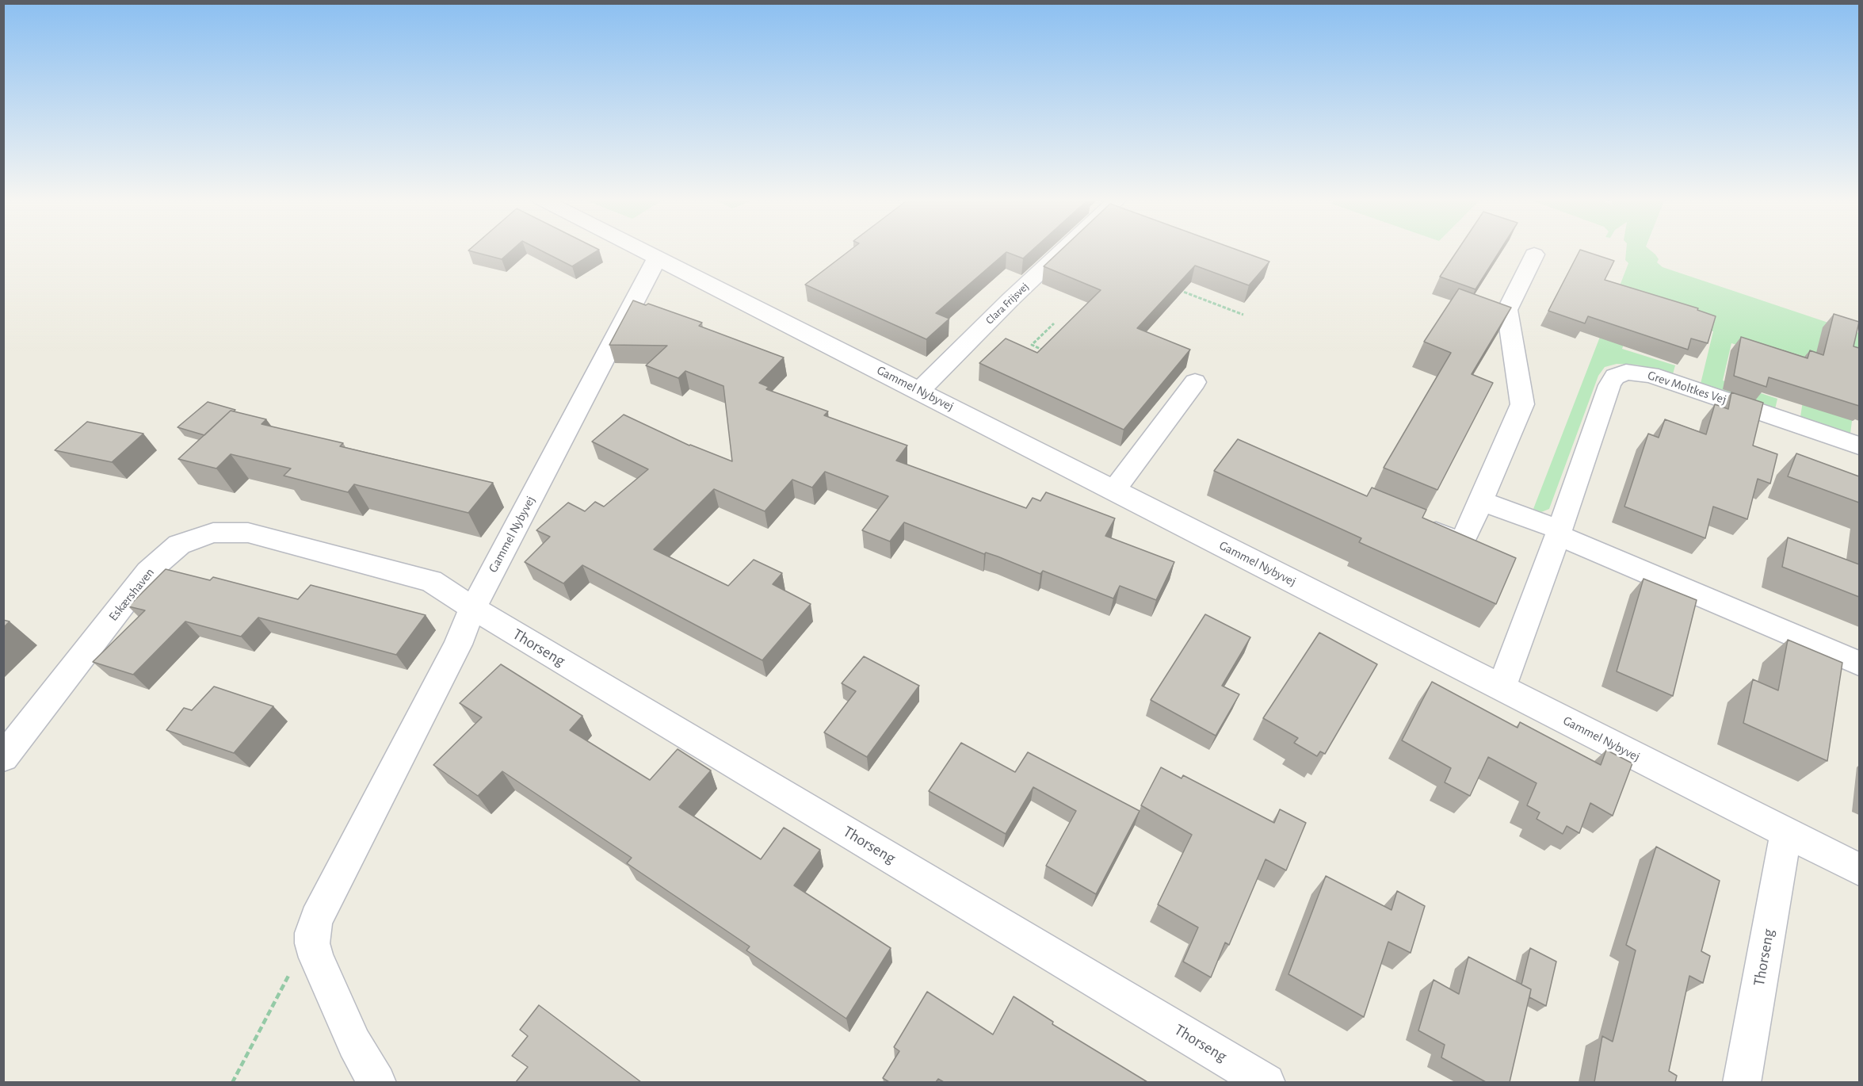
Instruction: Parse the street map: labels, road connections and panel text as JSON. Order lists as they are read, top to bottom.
{
  "streets": {
    "street": [
      "Clara Frijsvej",
      "Grev Moltkes Vej",
      "Gammel Nybyvej",
      "Eskærshaven",
      "Thorseng"
    ]
  },
  "crossings": [
    ["Clara Frijsvej", "Gammel Nybyvej"],
    ["Grev Moltkes Vej", "Gammel Nybyvej"],
    ["Gammel Nybyvej", "Eskærshaven"],
    ["Gammel Nybyvej", "Thorseng"],
    ["Eskærshaven", "Thorseng"]
  ]
}
